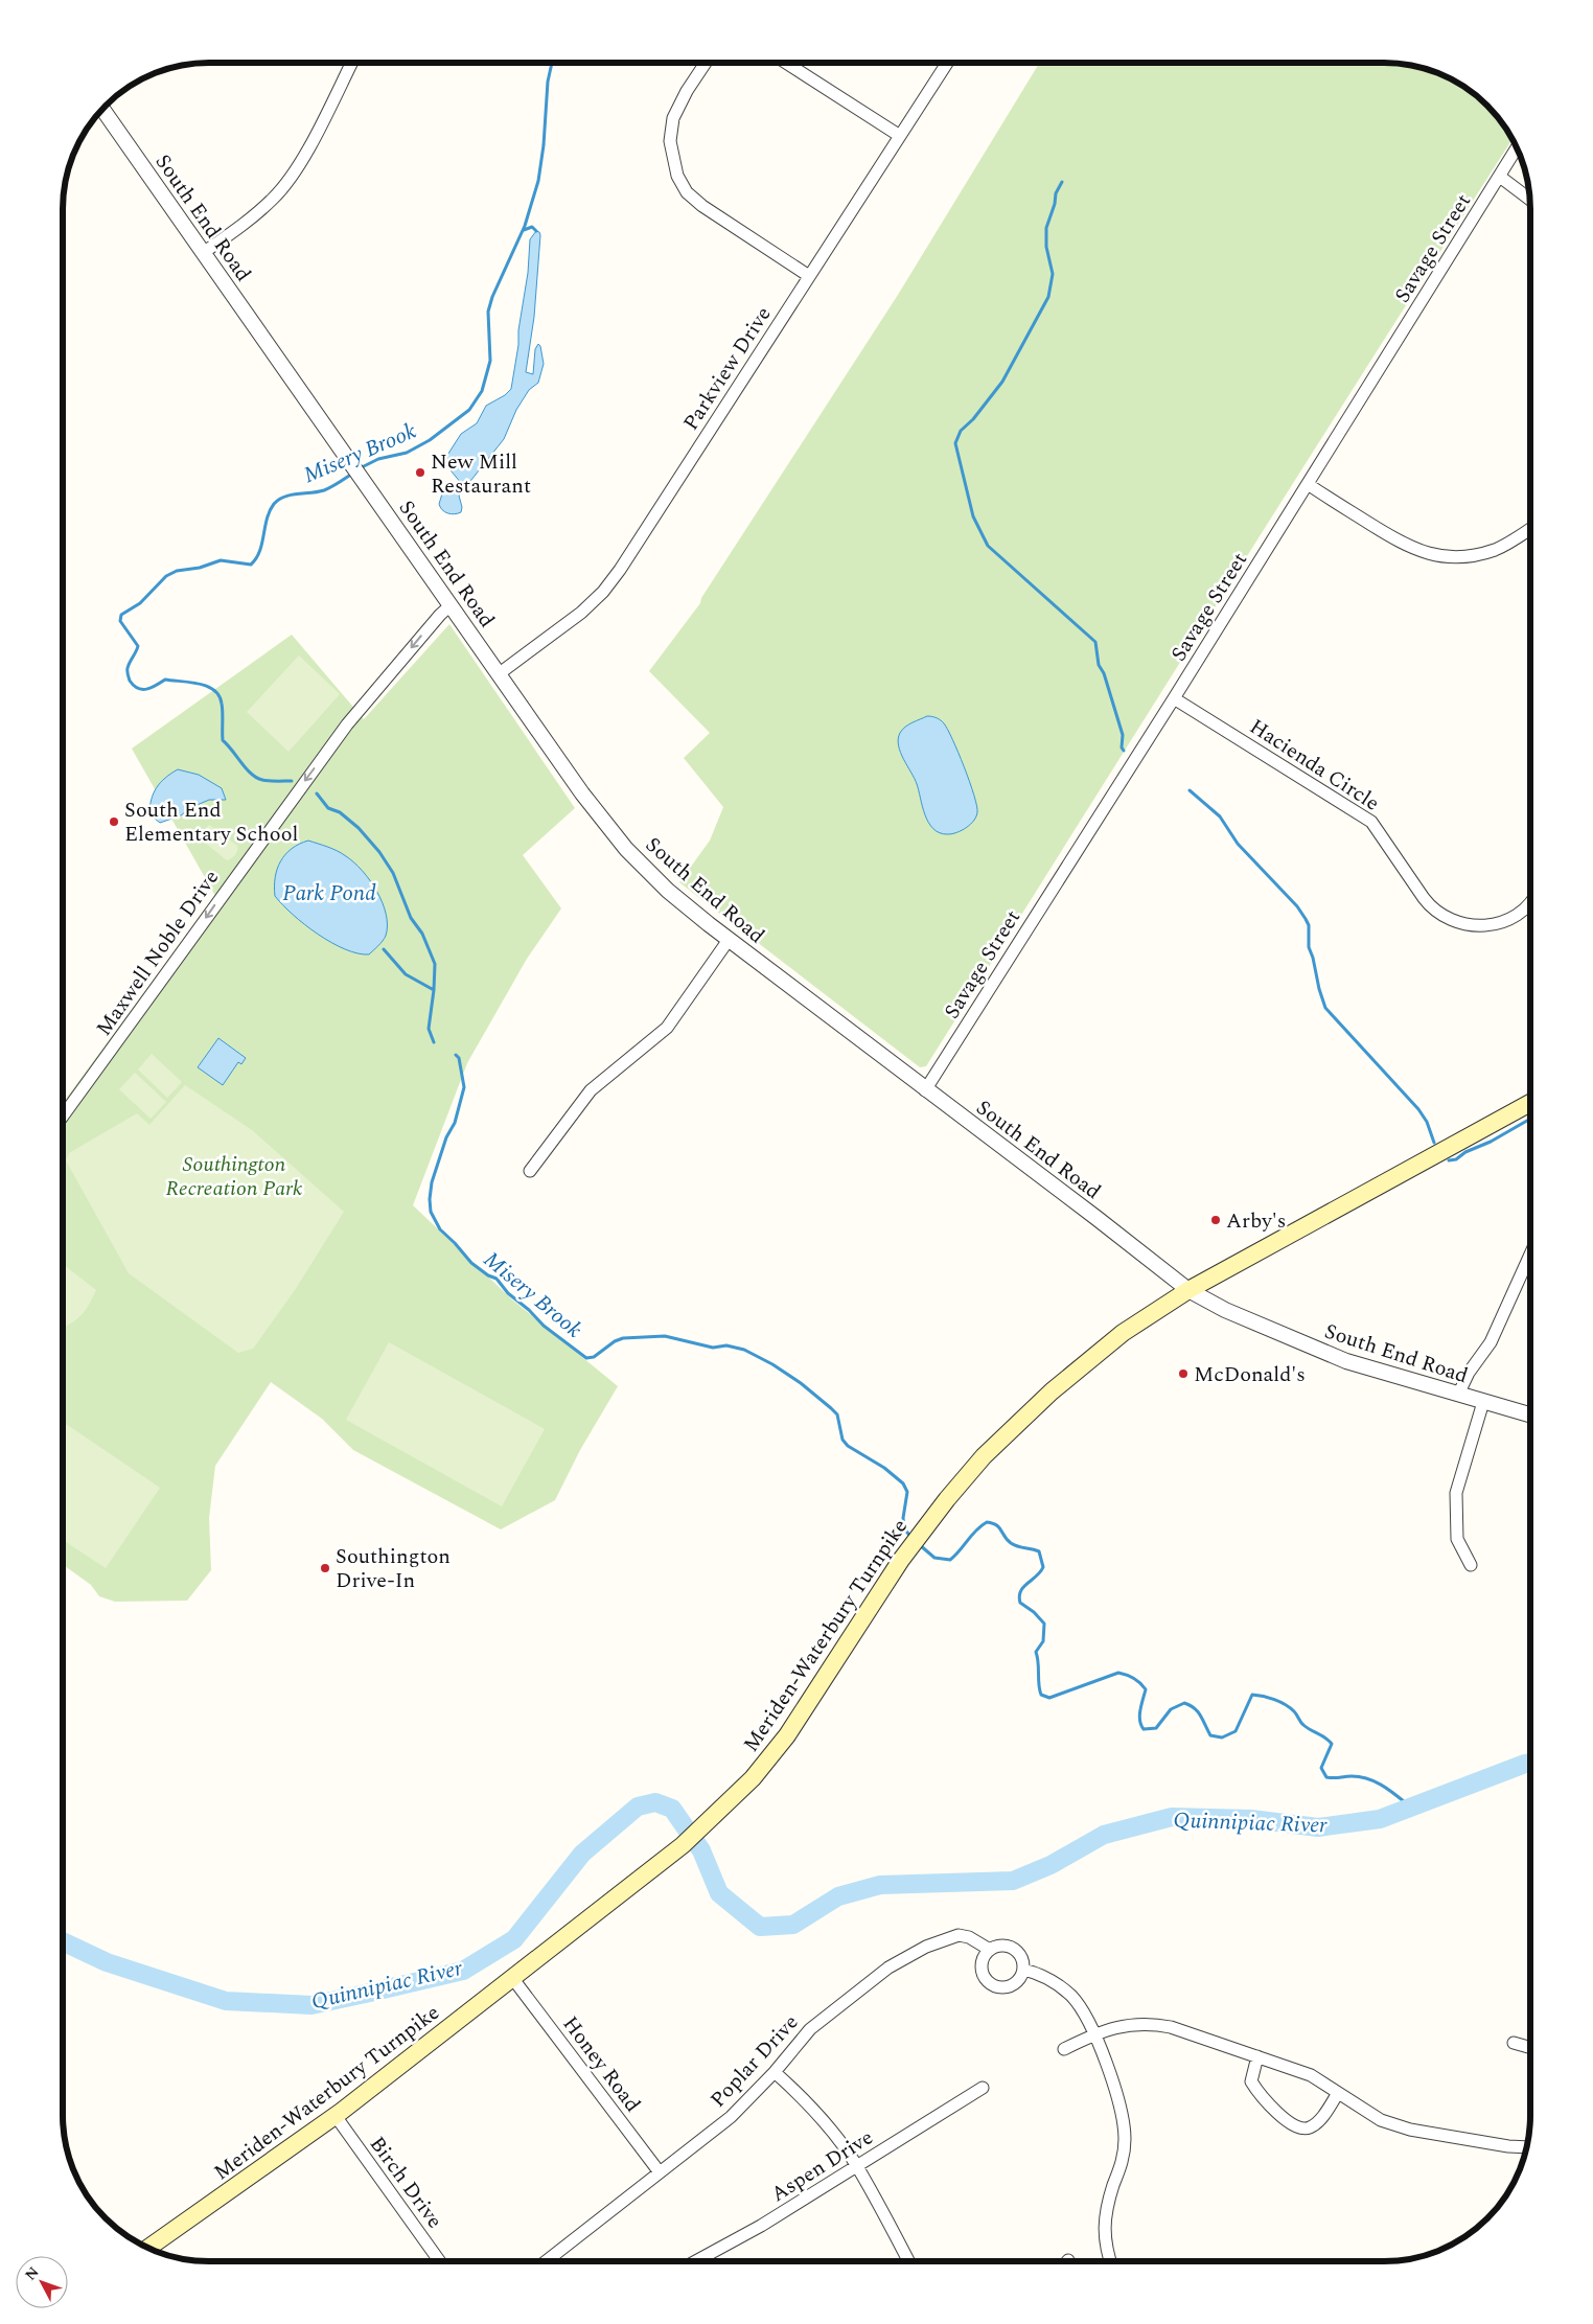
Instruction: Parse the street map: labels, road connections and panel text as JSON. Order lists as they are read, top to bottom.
{
  "streets": {
    "main road": ["Meriden-Waterbury Turnpike"],
    "street": [
      "South End Road",
      "Savage Street",
      "Parkview Drive",
      "Hacienda Circle",
      "Maxwell Noble Drive",
      "Poplar Drive",
      "Honey Road",
      "Aspen Drive",
      "Birch Drive"
    ]
  },
  "crossings": [
    ["South End Road", "Savage Street"],
    ["South End Road", "Parkview Drive"],
    ["South End Road", "Maxwell Noble Drive"],
    ["South End Road", "Meriden-Waterbury Turnpike"],
    ["Savage Street", "Hacienda Circle"],
    ["Meriden-Waterbury Turnpike", "Honey Road"],
    ["Meriden-Waterbury Turnpike", "Birch Drive"],
    ["Poplar Drive", "Honey Road"]
  ],
  "one_way": ["Maxwell Noble Drive"],
  "water": ["Misery Brook", "Park Pond", "Quinnipiac River"],
  "parks": ["Southington Recreation Park"],
  "places": [
    "New Mill Restaurant",
    "South End Elementary School",
    "Arby's",
    "McDonald's",
    "Southington Drive-In"
  ],
  "north": "top left"
}
